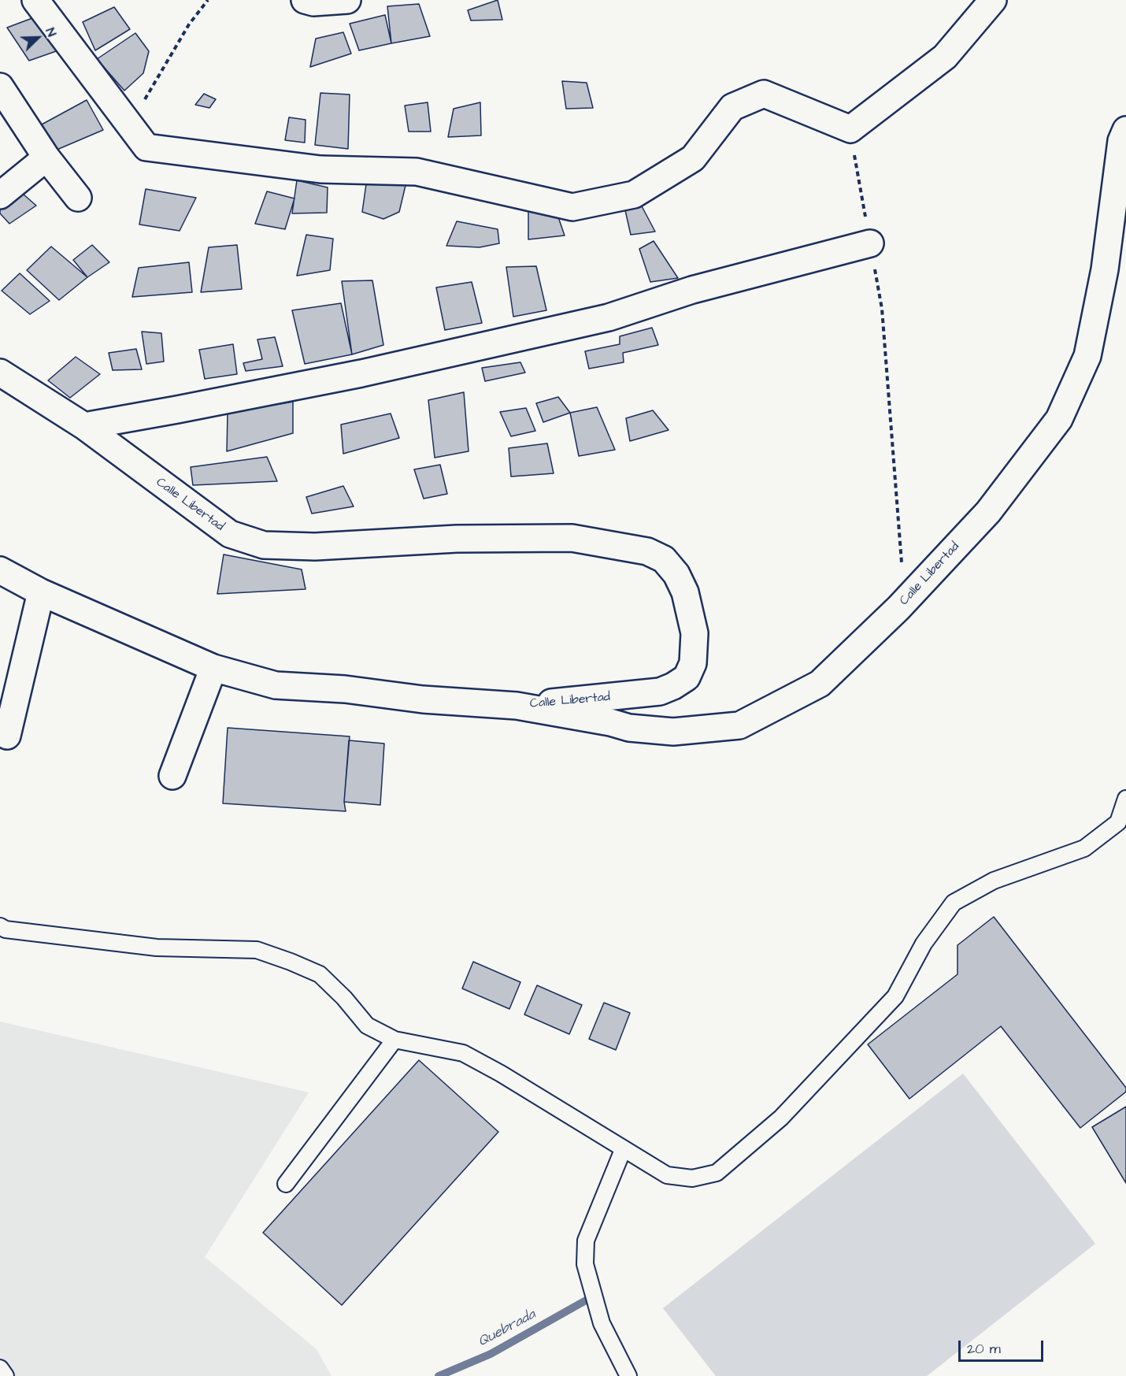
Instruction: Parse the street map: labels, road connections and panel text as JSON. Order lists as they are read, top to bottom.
{
  "streets": {
    "street": ["Calle Libertad"]
  },
  "water": ["Quebrada"],
  "scale_bar": "20 m",
  "north": "top right"
}
